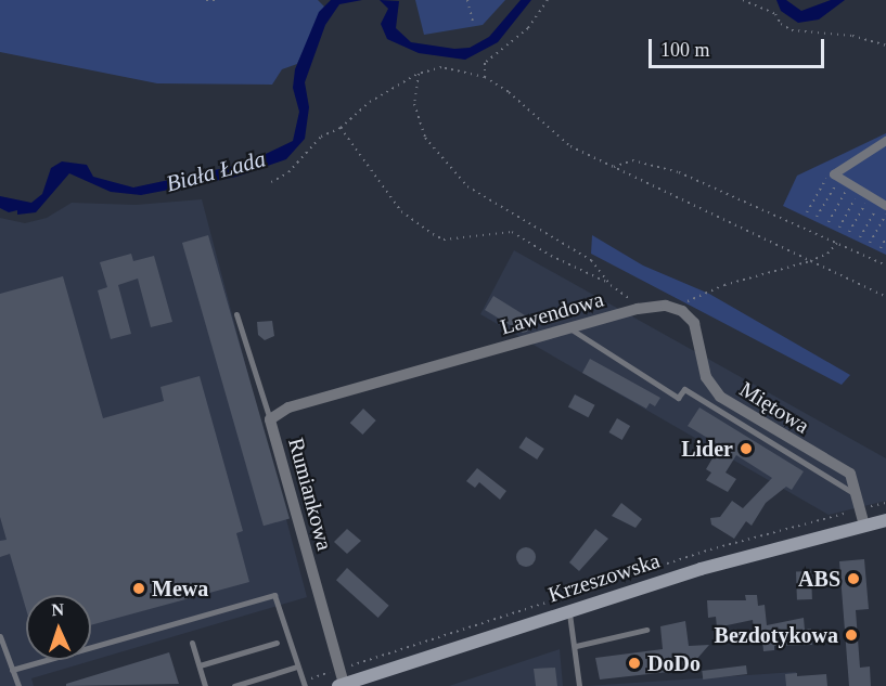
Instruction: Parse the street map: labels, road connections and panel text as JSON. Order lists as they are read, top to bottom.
{
  "streets": {
    "main road": ["Krzeszowska"],
    "street": ["Lawendowa", "Miętowa", "Rumiankowa"]
  },
  "crossings": [
    ["Lawendowa", "Miętowa"],
    ["Lawendowa", "Rumiankowa"],
    ["Miętowa", "Krzeszowska"],
    ["Rumiankowa", "Krzeszowska"]
  ],
  "water": ["Biała Łada"],
  "places": [
    "Lider",
    "ABS",
    "Mewa",
    "Bezdotykowa",
    "DoDo"
  ],
  "scale_bar": "100 m",
  "north": "top"
}
